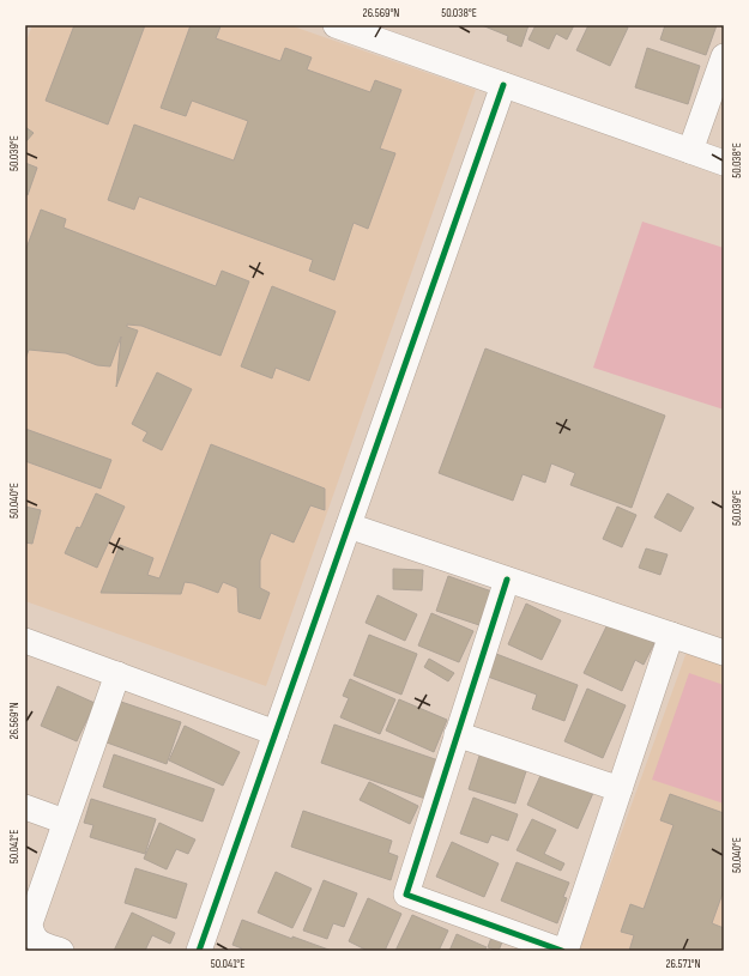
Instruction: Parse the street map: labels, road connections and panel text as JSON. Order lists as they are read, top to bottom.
{
  "coordinates": [
    "26.569°N",
    "50.038°E",
    "50.039°E",
    "50.040°E",
    "50.041°E",
    "26.571°N"
  ]
}
